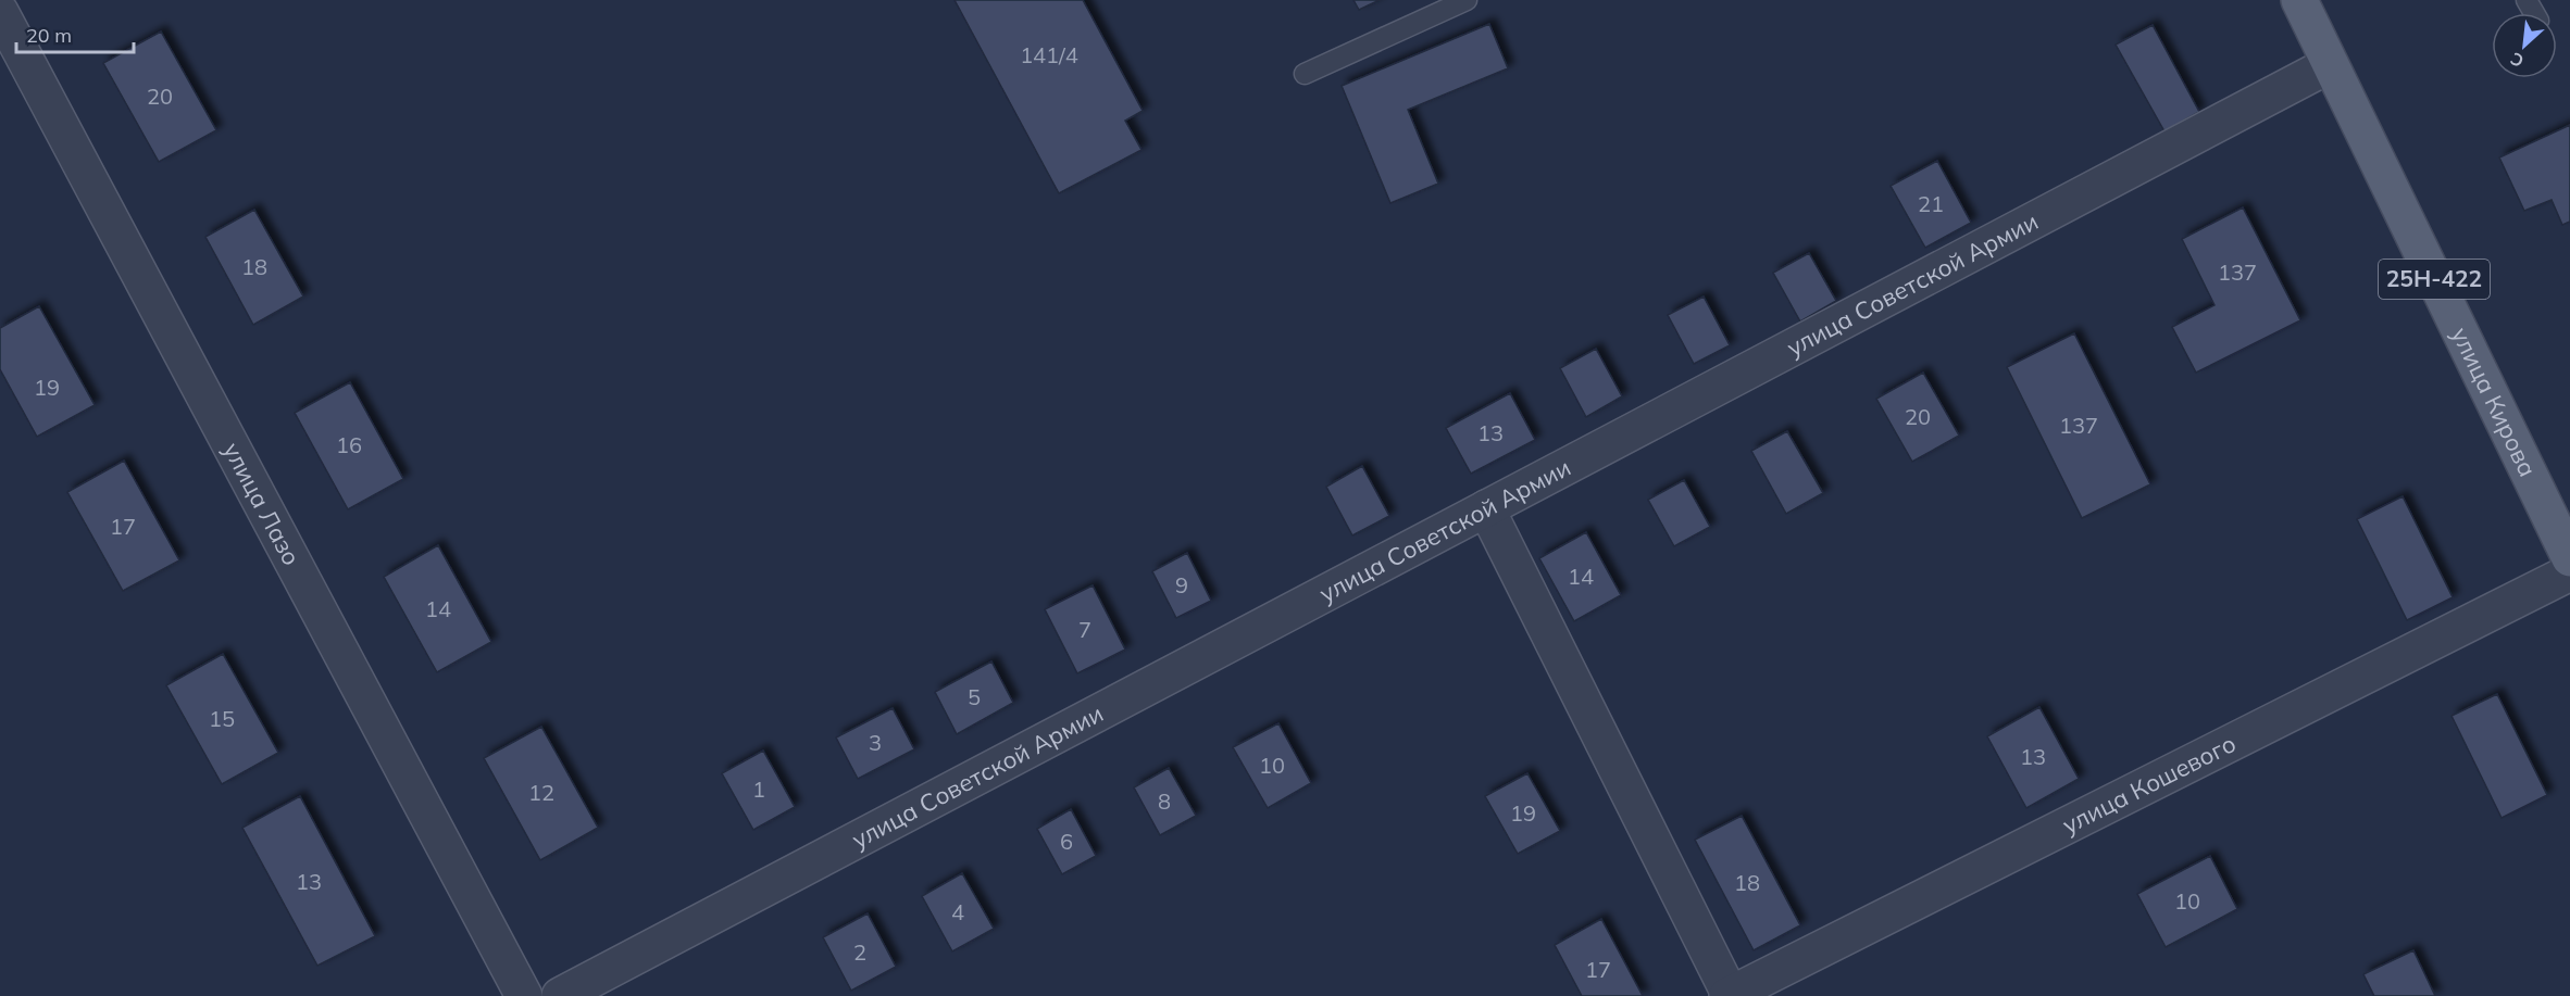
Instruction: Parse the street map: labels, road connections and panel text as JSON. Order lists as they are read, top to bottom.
{
  "streets": {
    "main road": ["25Н-422", "улица Кирова"],
    "street": ["улица Советской Армии", "улица Лазо", "улица Кошевого"]
  },
  "crossings": [
    ["улица Советской Армии", "улица Кирова"]
  ],
  "house_numbers": [
    "141/4",
    "20",
    "21",
    "18",
    "137",
    "19",
    "20",
    "137",
    "13",
    "16",
    "17",
    "14",
    "9",
    "14",
    "7",
    "5",
    "15",
    "3",
    "13",
    "10",
    "1",
    "12",
    "8",
    "19",
    "6",
    "13",
    "18",
    "10",
    "4",
    "2",
    "17"
  ],
  "scale_bar": "20 m",
  "north": "bottom left"
}
